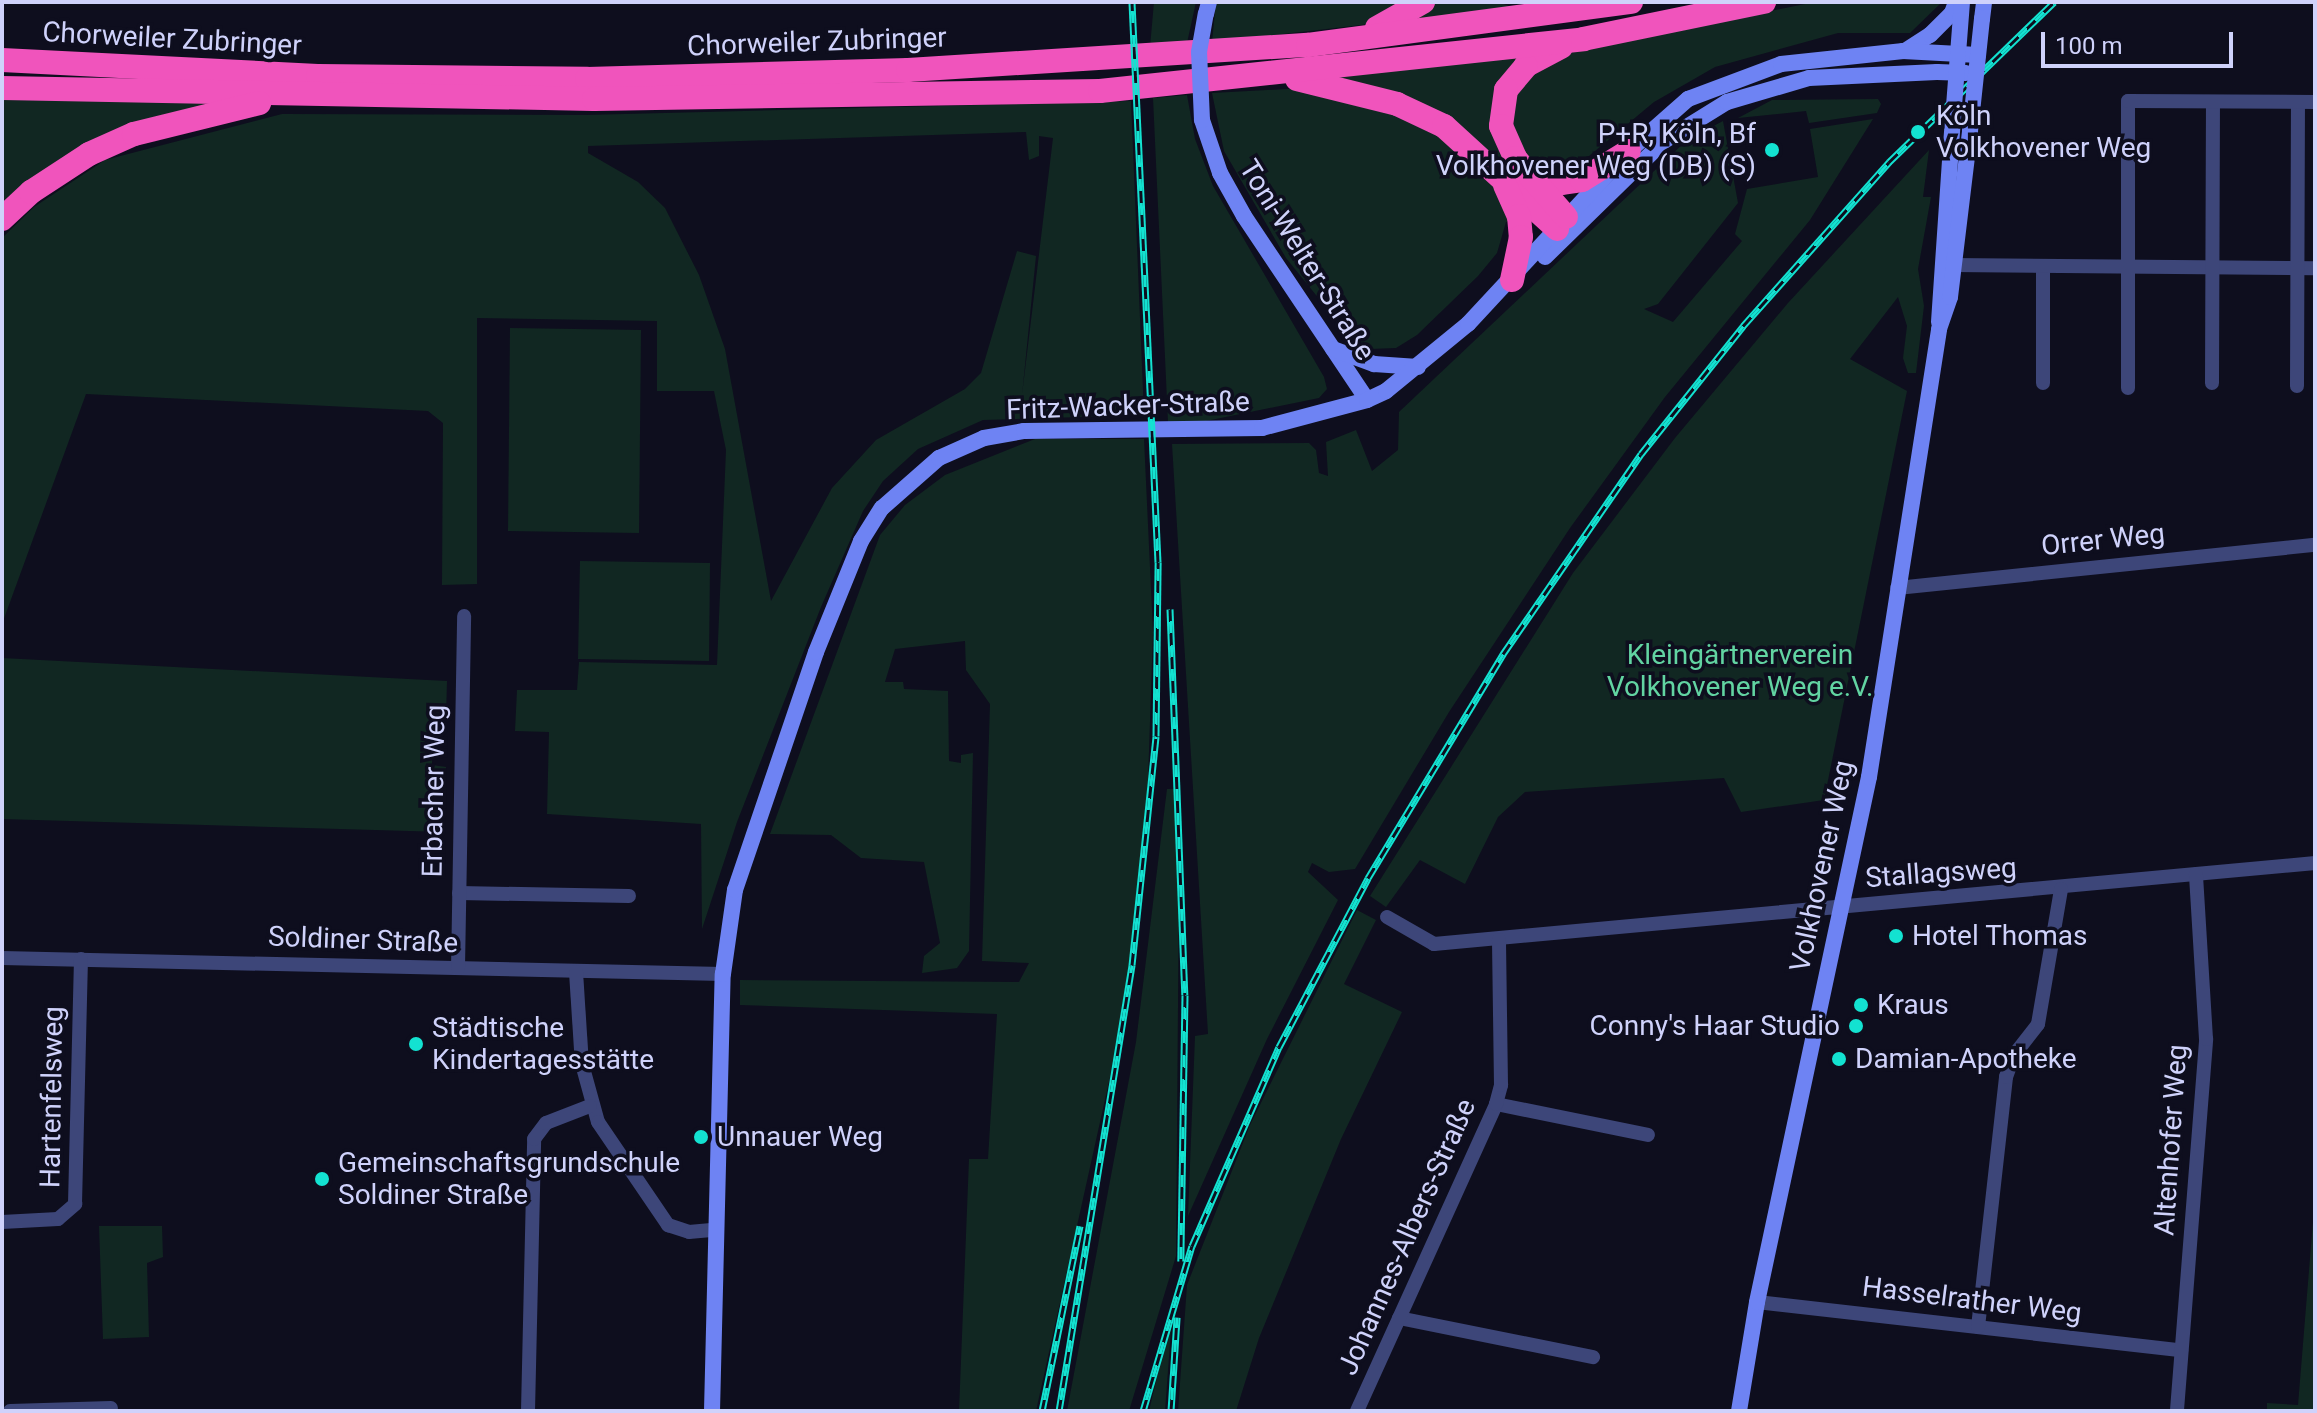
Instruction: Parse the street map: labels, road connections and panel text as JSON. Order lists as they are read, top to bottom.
{
  "streets": {
    "highway": ["Chorweiler Zubringer"],
    "street": [
      "Toni-Welter-Straße",
      "Fritz-Wacker-Straße",
      "Orrer Weg",
      "Erbacher Weg",
      "Volkhovener Weg",
      "Stallagsweg",
      "Soldiner Straße",
      "Hartenfelsweg",
      "Altenhofer Weg",
      "Johannes-Albers-Straße",
      "Hasselrather Weg"
    ]
  },
  "crossings": [
    ["Toni-Welter-Straße", "Fritz-Wacker-Straße"],
    ["Fritz-Wacker-Straße", "Volkhovener Weg"],
    ["Fritz-Wacker-Straße", "Soldiner Straße"],
    ["Orrer Weg", "Volkhovener Weg"],
    ["Erbacher Weg", "Soldiner Straße"],
    ["Volkhovener Weg", "Stallagsweg"],
    ["Volkhovener Weg", "Hasselrather Weg"],
    ["Stallagsweg", "Altenhofer Weg"],
    ["Stallagsweg", "Johannes-Albers-Straße"],
    ["Soldiner Straße", "Hartenfelsweg"],
    ["Altenhofer Weg", "Hasselrather Weg"]
  ],
  "parks": ["Kleingärtnerverein Volkhovener Weg e.V."],
  "places": [
    "Köln Volkhovener Weg",
    "P+R, Köln, Bf Volkhovener Weg (DB) (S)",
    "Hotel Thomas",
    "Kraus",
    "Conny's Haar Studio",
    "Städtische Kindertagesstätte",
    "Damian-Apotheke",
    "Unnauer Weg",
    "Gemeinschaftsgrundschule Soldiner Straße"
  ],
  "scale_bar": "100 m"
}
